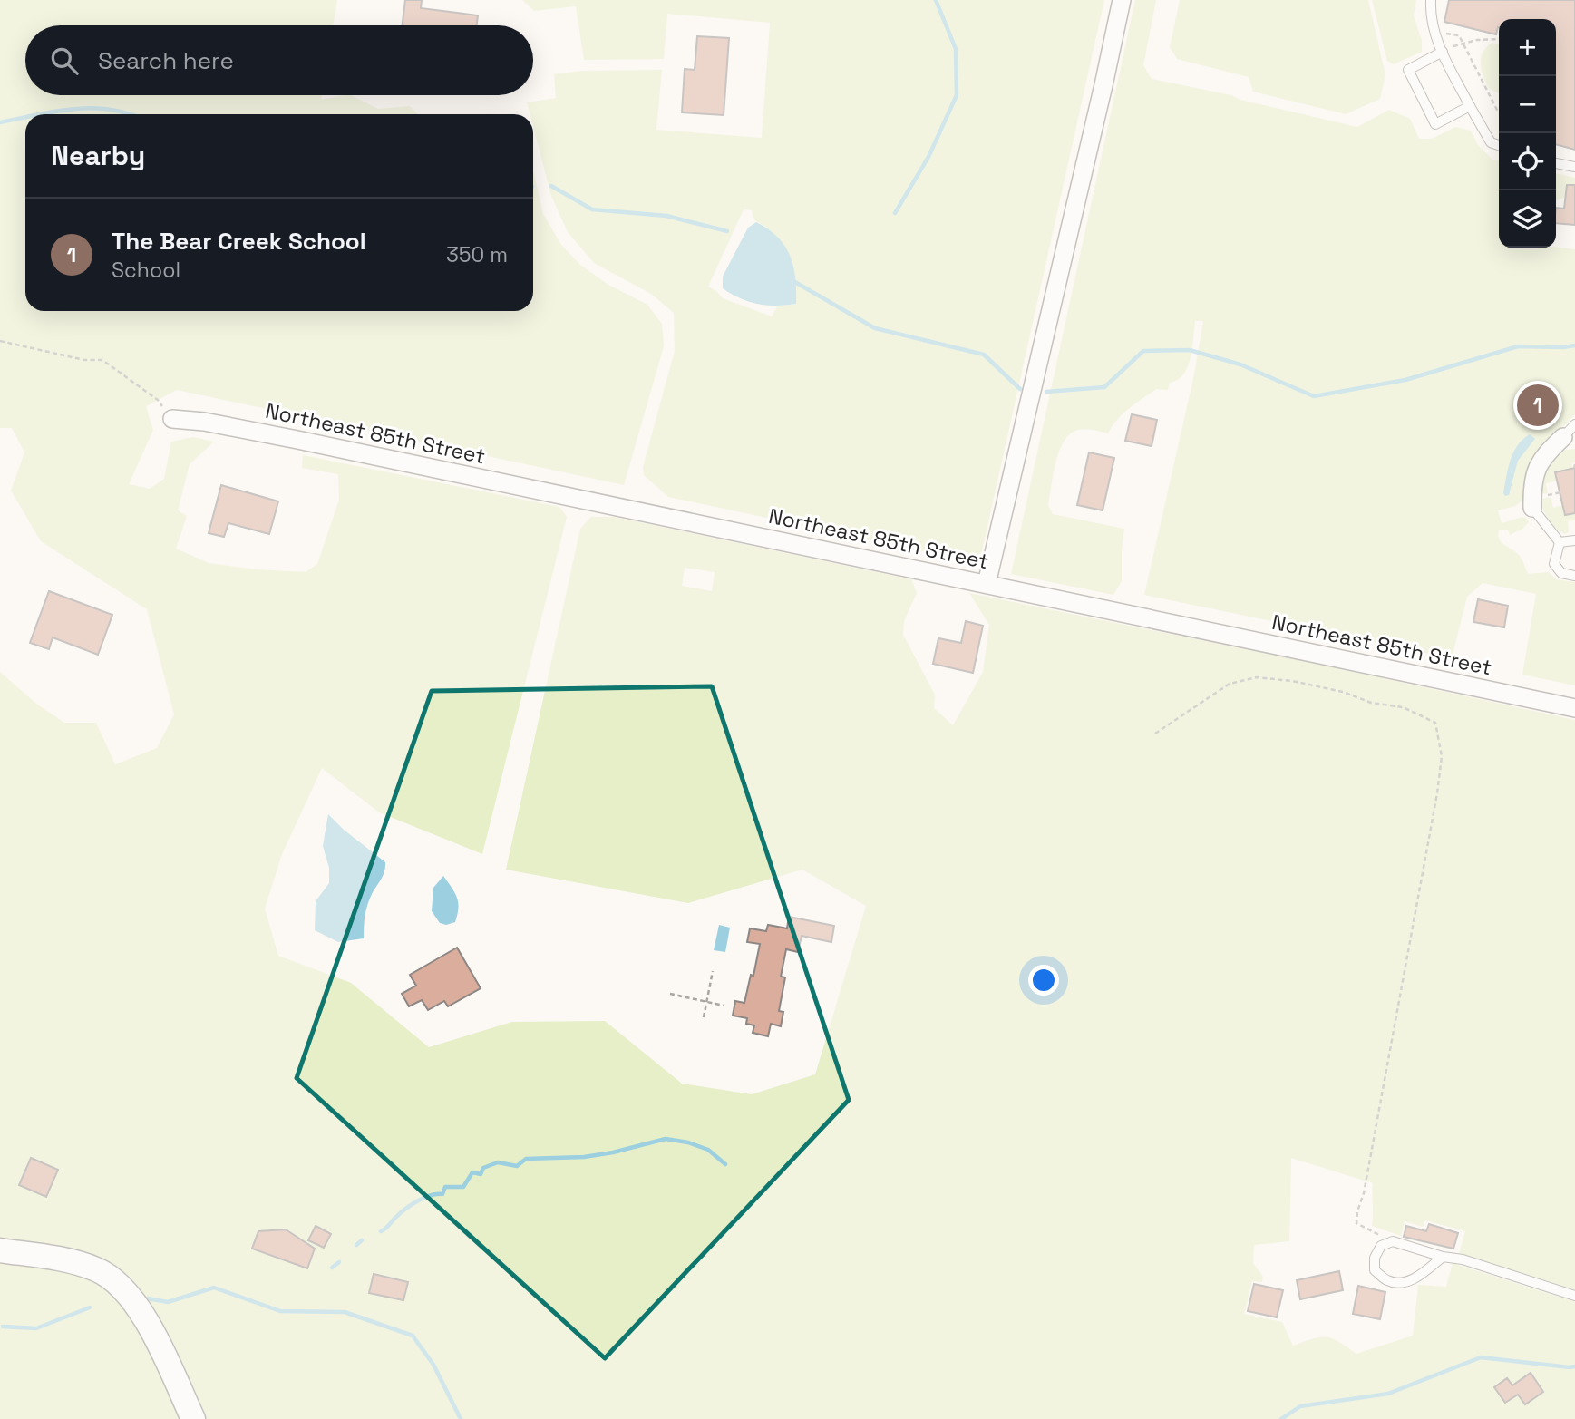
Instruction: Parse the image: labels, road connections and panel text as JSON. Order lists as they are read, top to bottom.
{
  "streets": {
    "street": ["Northeast 85th Street"]
  },
  "page": {
    "map_buttons": ["+", "−"],
    "search": "Search here",
    "heading": "Nearby",
    "list": [
      {
        "mark": "1",
        "name": "The Bear Creek School",
        "note": "School",
        "value": "350 m"
      }
    ],
    "pins": "1"
  }
}
